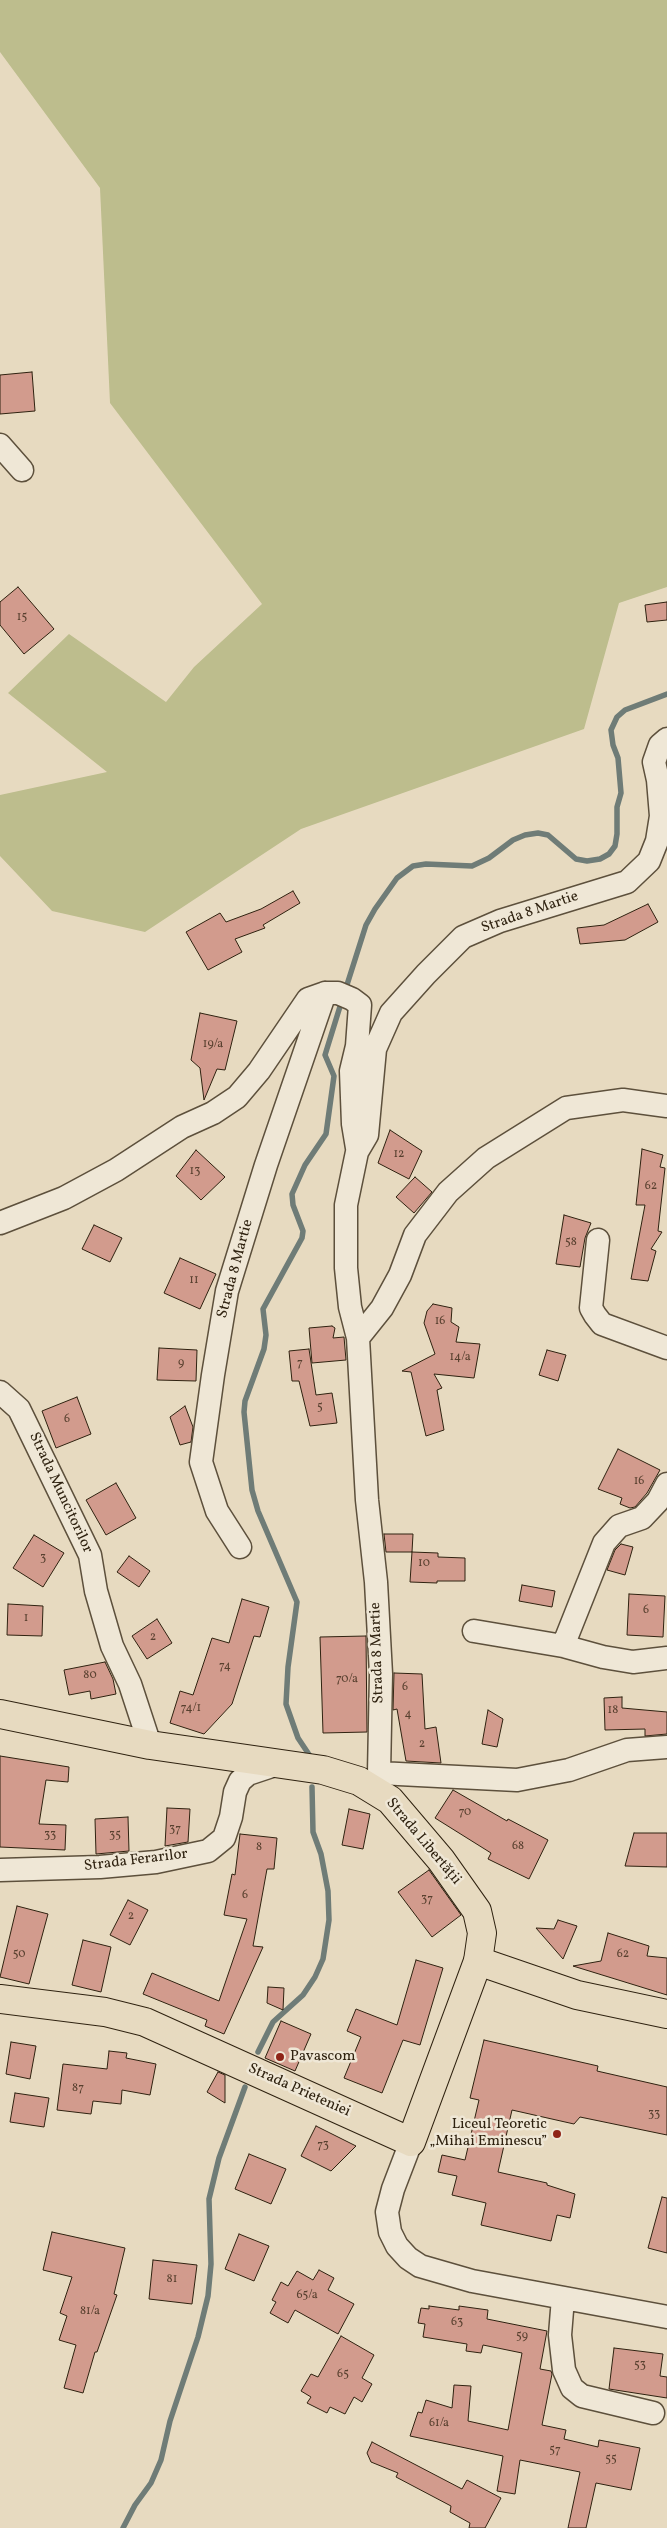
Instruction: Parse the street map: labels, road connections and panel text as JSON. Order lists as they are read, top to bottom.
{
  "streets": {
    "main road": ["Strada Libertății", "Strada Prieteniei"],
    "street": ["Strada 8 Martie", "Strada Muncitorilor", "Strada Ferarilor"]
  },
  "crossings": [
    ["Strada 8 Martie", "Strada Libertății"],
    ["Strada Muncitorilor", "Strada Libertății"],
    ["Strada Libertății", "Strada Ferarilor"]
  ],
  "places": ["Pavascom", "Liceul Teoretic „Mihai Eminescu”"],
  "house_numbers": [
    "15",
    "19/a",
    "12",
    "13",
    "62",
    "58",
    "11",
    "16",
    "14/a",
    "9",
    "7",
    "5",
    "6",
    "16",
    "3",
    "10",
    "6",
    "1",
    "2",
    "74",
    "80",
    "70/a",
    "6",
    "74/1",
    "18",
    "4",
    "2",
    "70",
    "37",
    "33",
    "35",
    "68",
    "8",
    "6",
    "37",
    "2",
    "50",
    "62",
    "87",
    "33",
    "73",
    "81",
    "65/a",
    "81/a",
    "63",
    "59",
    "53",
    "65",
    "61/a",
    "57",
    "55"
  ]
}
